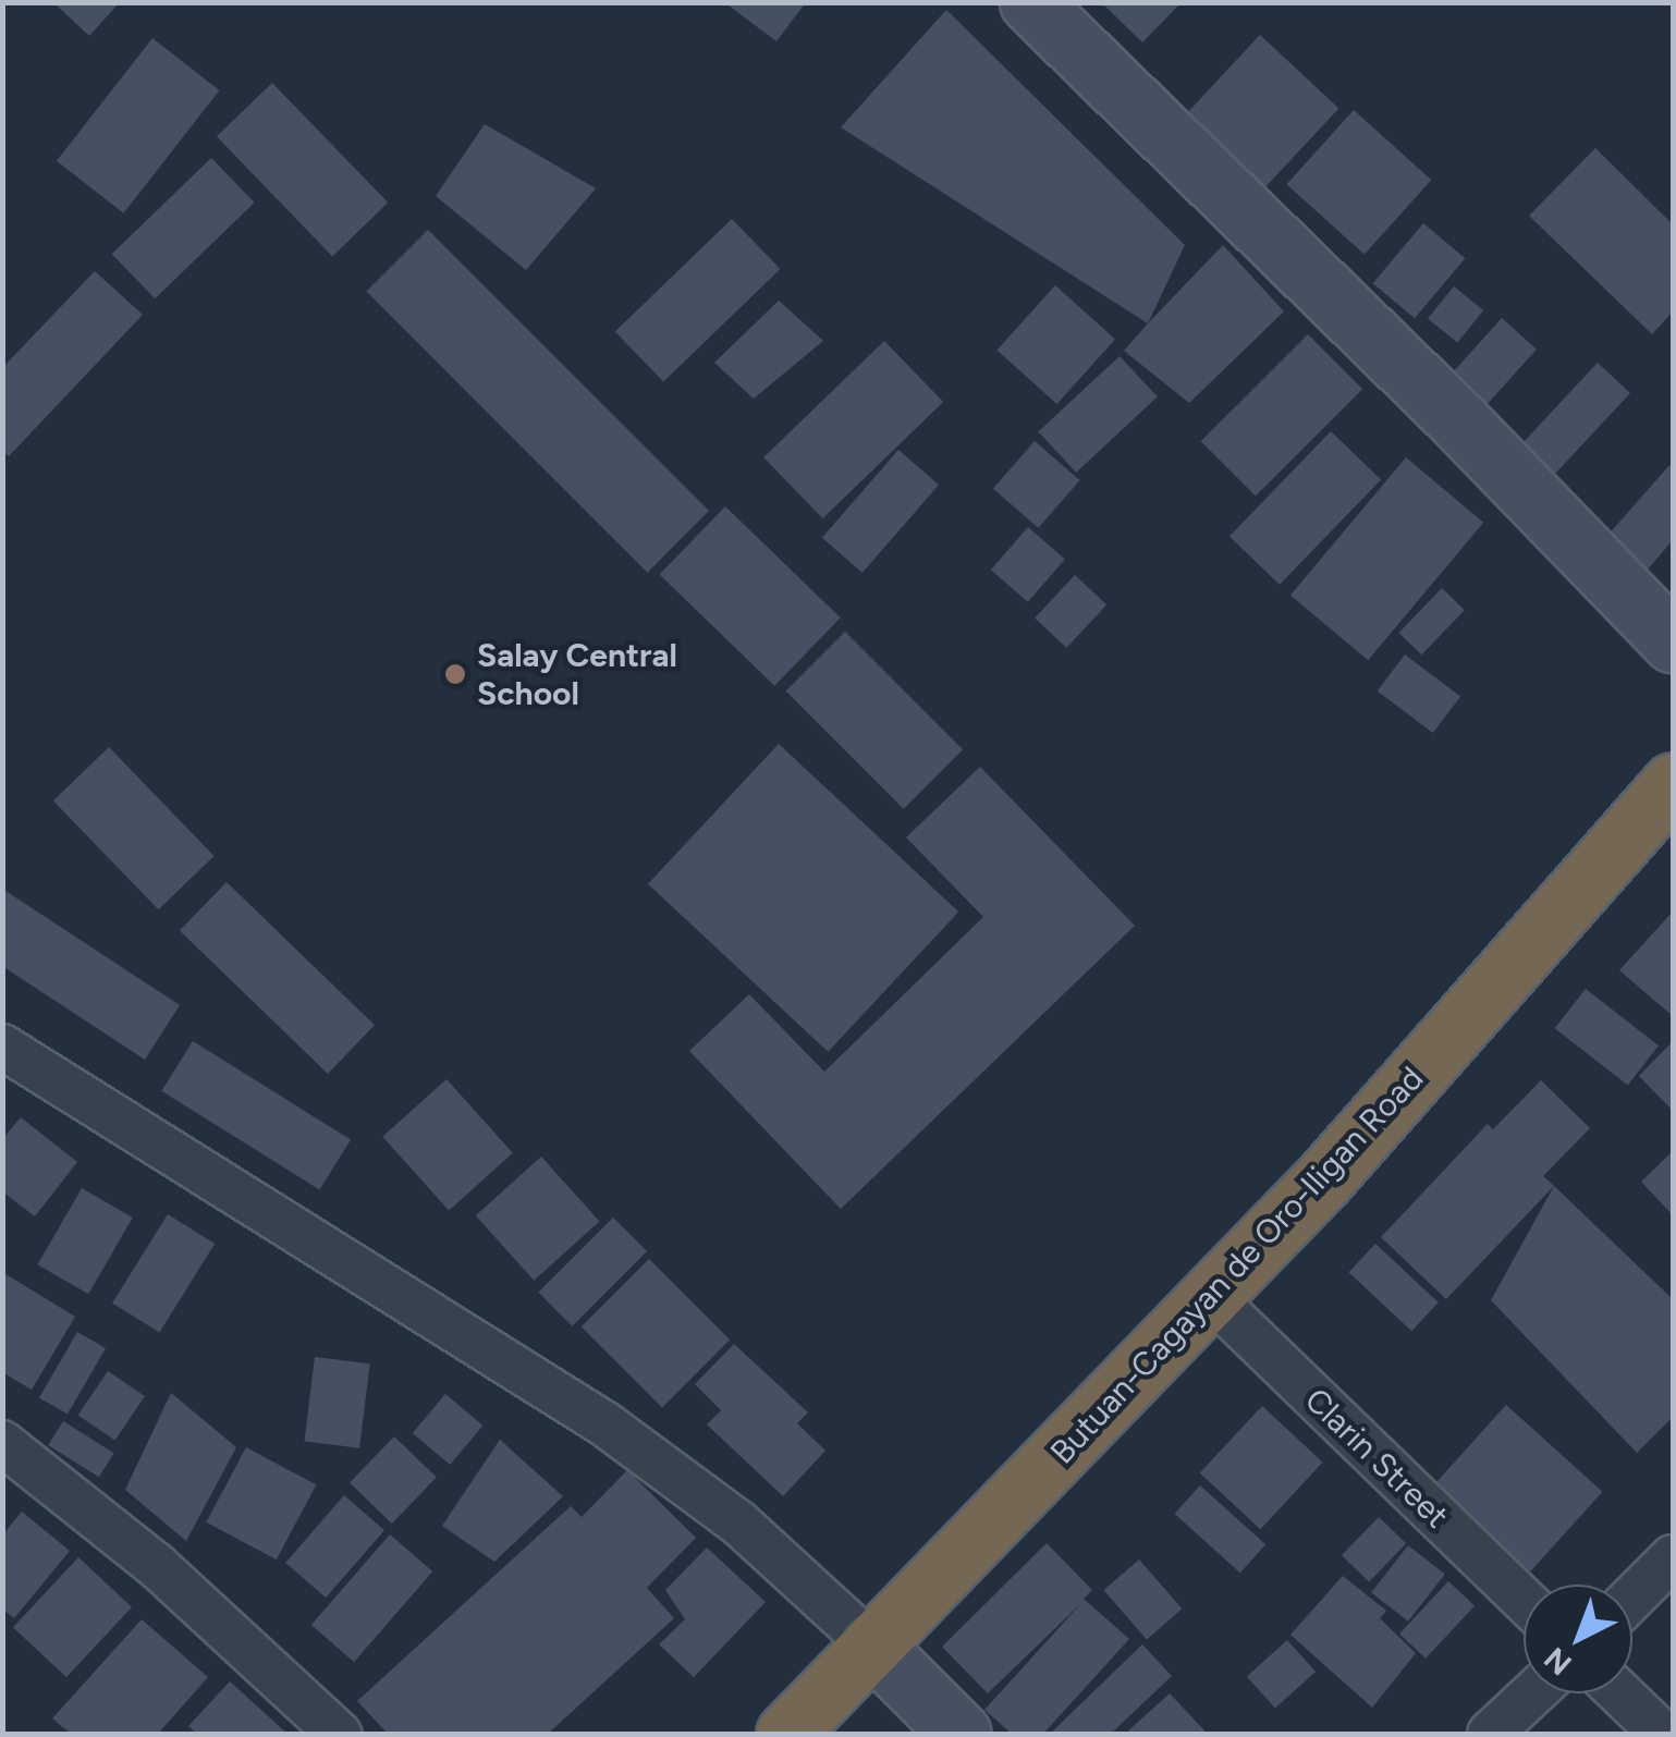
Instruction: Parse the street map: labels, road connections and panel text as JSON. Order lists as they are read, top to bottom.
{
  "streets": {
    "highway": ["Butuan-Cagayan de Oro-Iligan Road"],
    "street": ["Clarin Street"]
  },
  "crossings": [
    ["Butuan-Cagayan de Oro-Iligan Road", "Clarin Street"]
  ],
  "places": ["Salay Central School"],
  "north": "bottom left"
}
